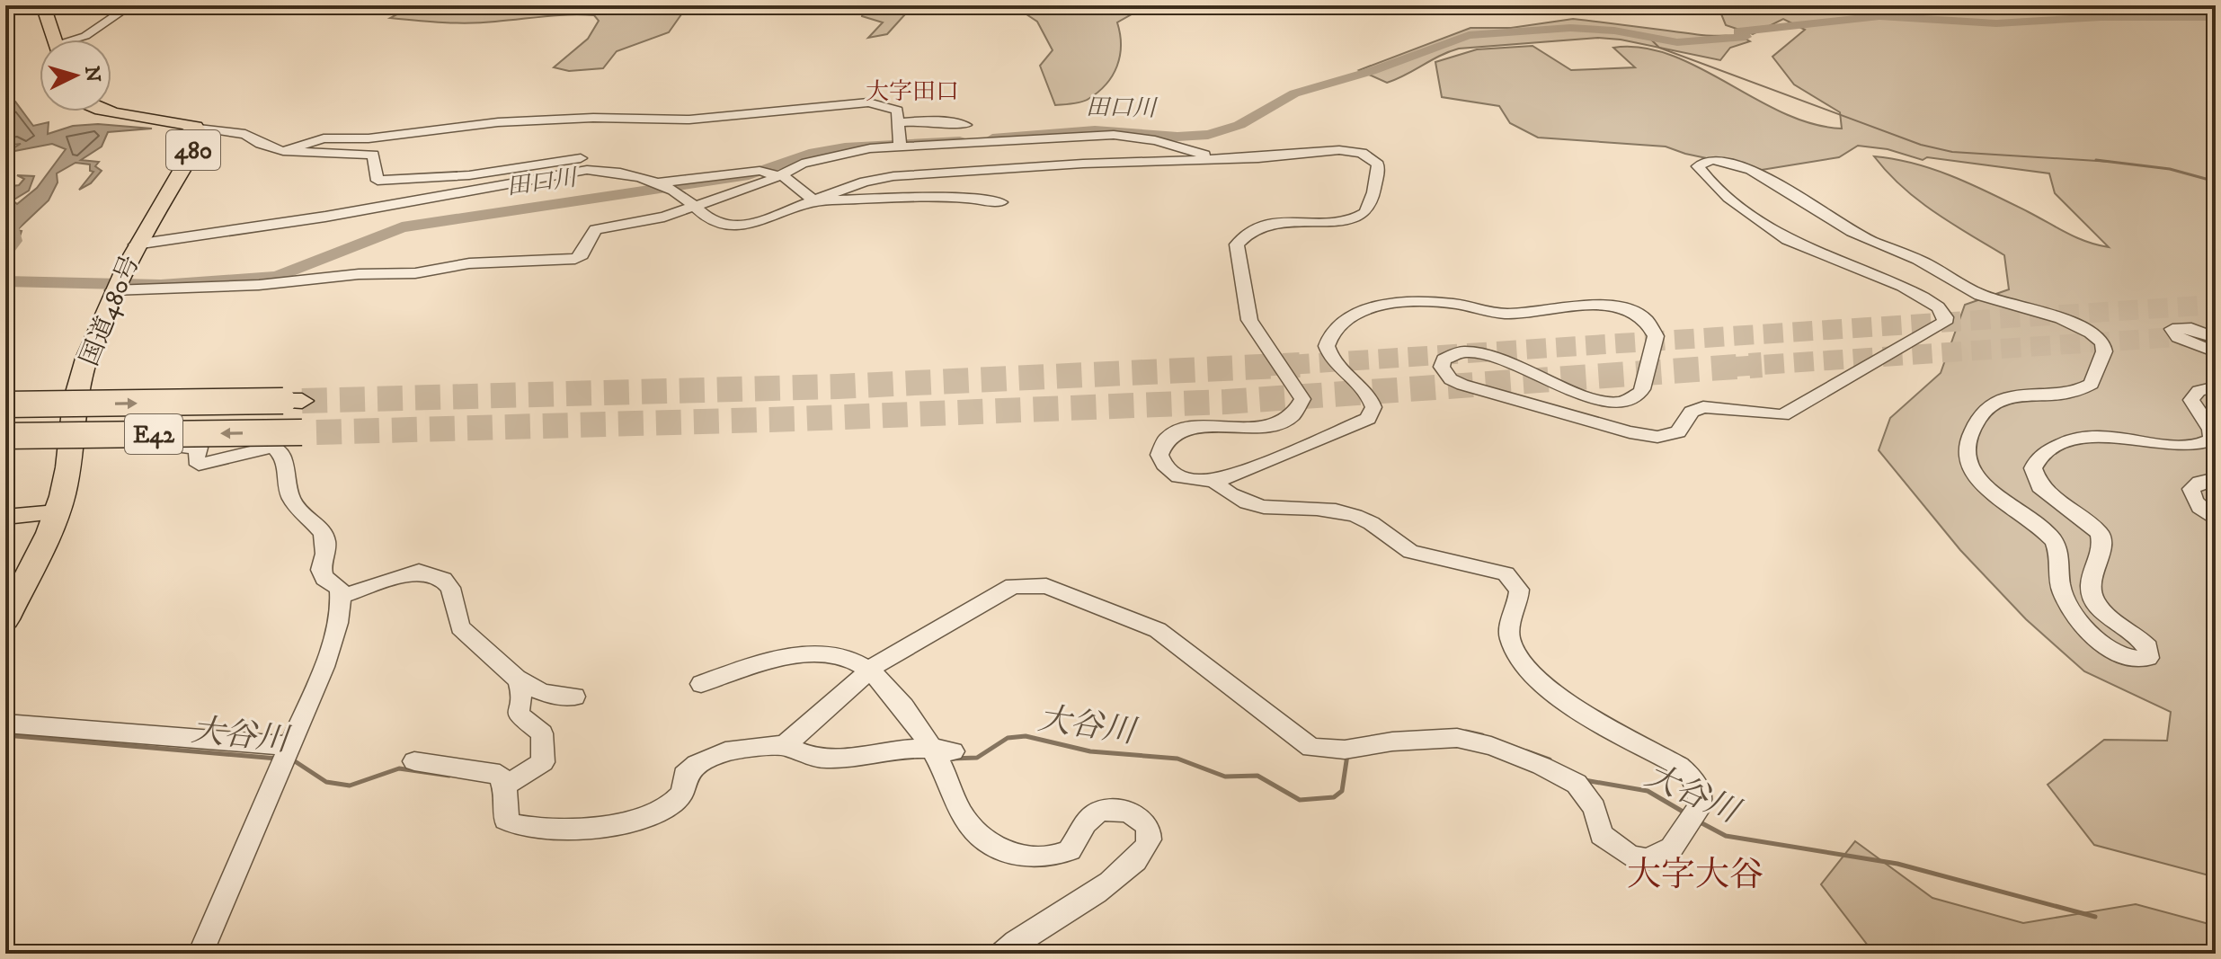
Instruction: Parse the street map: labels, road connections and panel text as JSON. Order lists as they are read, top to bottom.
{
  "streets": {
    "highway": ["480", "国道480号", "E42"]
  },
  "crossings": [
    ["480", "国道480号"]
  ],
  "districts": ["大字田口", "大字大谷"],
  "water": ["田口川", "大谷川"],
  "north": "right"
}
